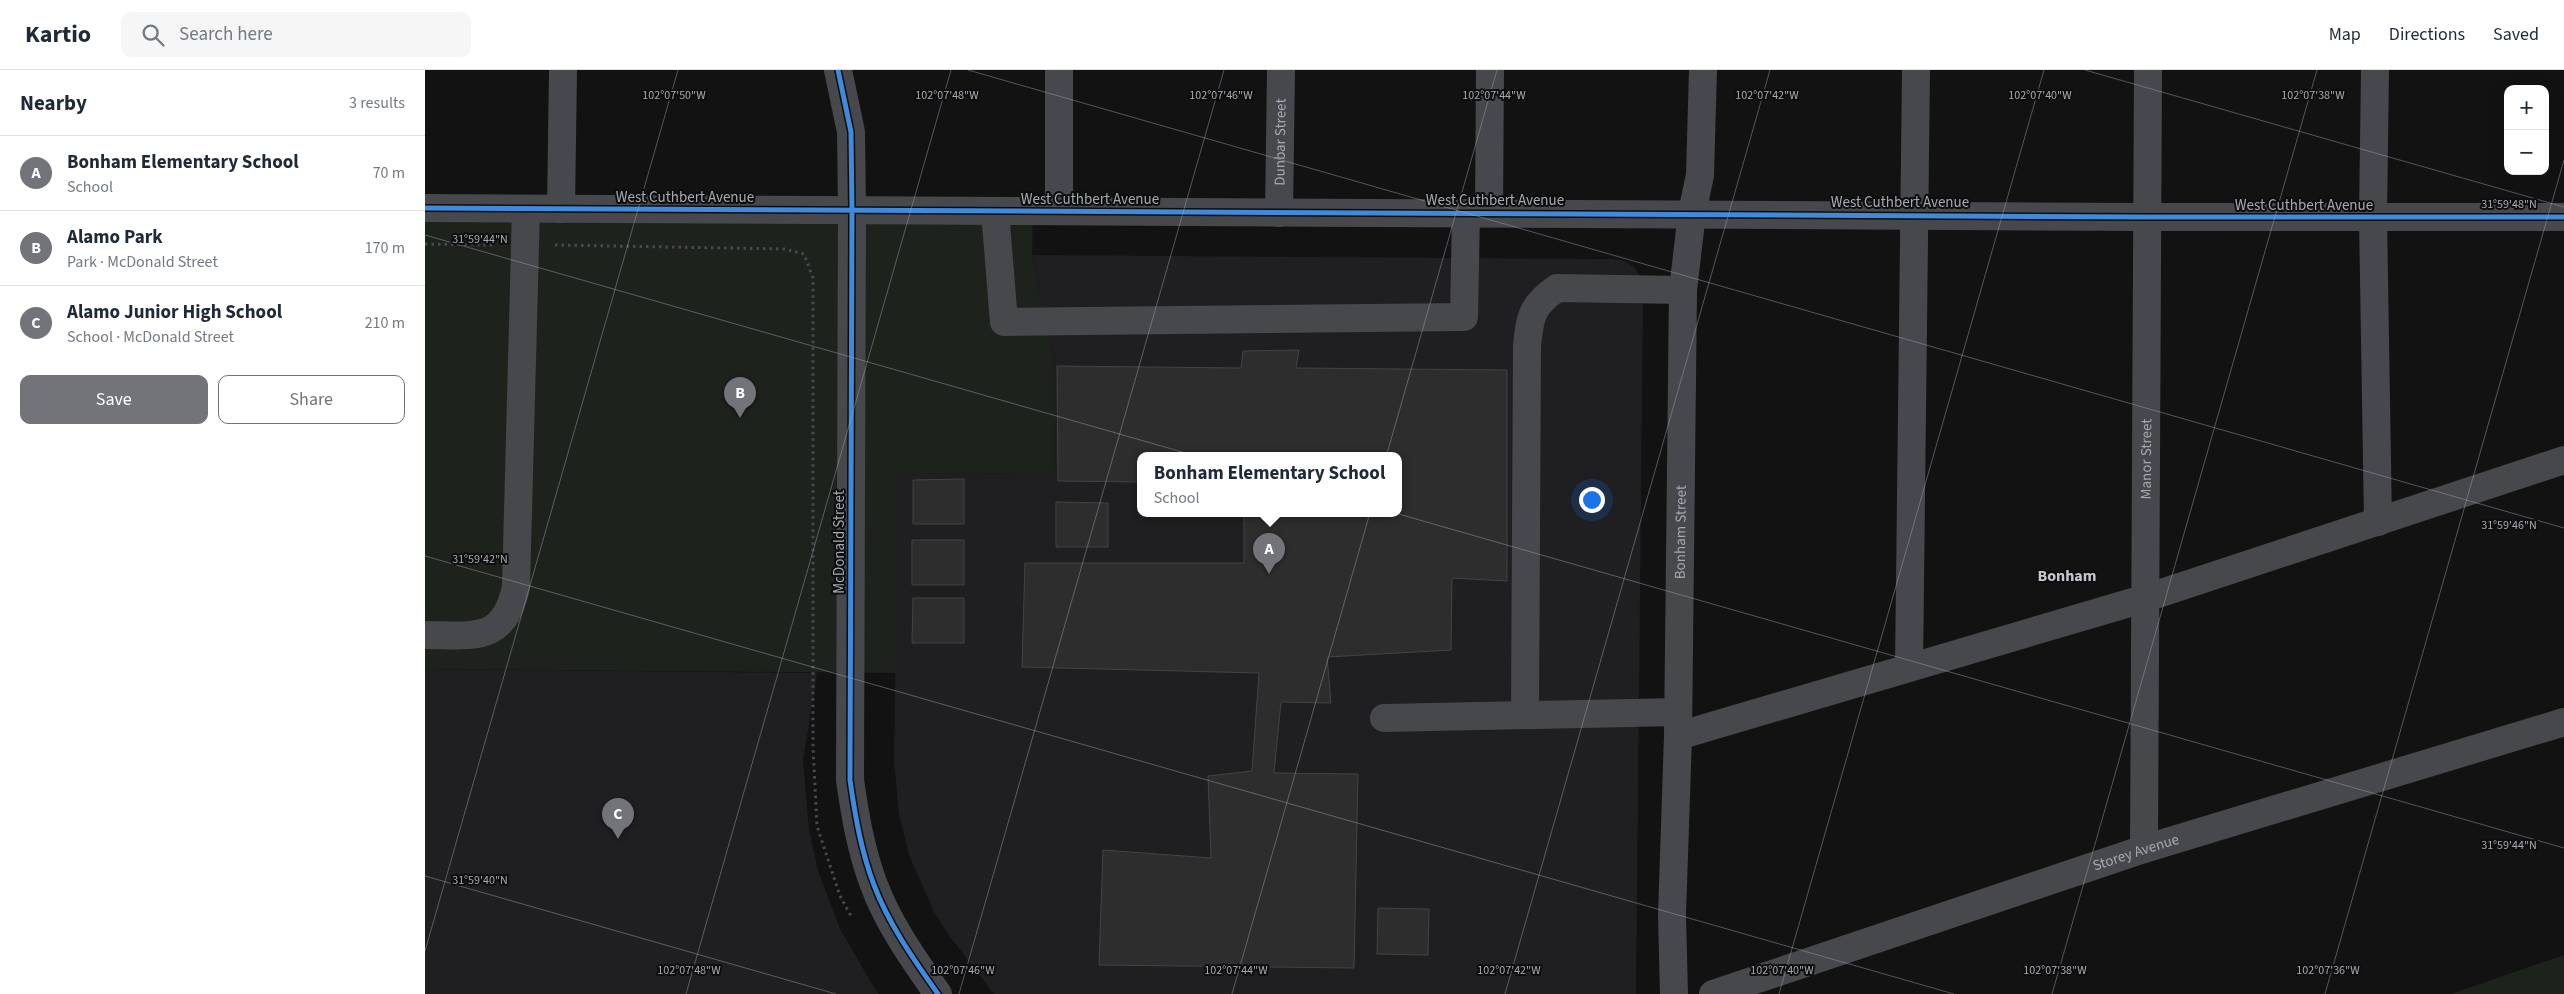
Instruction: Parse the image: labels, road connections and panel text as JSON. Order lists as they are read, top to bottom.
{
  "streets": {
    "street": [
      "Dunbar Street",
      "West Cuthbert Avenue",
      "Manor Street",
      "Bonham Street",
      "McDonald Street",
      "Storey Avenue"
    ]
  },
  "crossings": [
    ["Dunbar Street", "West Cuthbert Avenue"],
    ["West Cuthbert Avenue", "Manor Street"],
    ["West Cuthbert Avenue", "Bonham Street"],
    ["West Cuthbert Avenue", "McDonald Street"],
    ["Manor Street", "Storey Avenue"]
  ],
  "districts": ["Bonham"],
  "page": {
    "header": "Kartio",
    "search": "Search here",
    "nav": ["Map", "Directions", "Saved"],
    "heading": ["Nearby", "3 results"],
    "map_buttons": ["+", "−"],
    "list": [
      {
        "mark": "A",
        "name": "Bonham Elementary School",
        "note": "School",
        "value": "70 m"
      },
      {
        "mark": "B",
        "name": "Alamo Park",
        "note": "Park · McDonald Street",
        "value": "170 m"
      },
      {
        "mark": "C",
        "name": "Alamo Junior High School",
        "note": "School · McDonald Street",
        "value": "210 m"
      }
    ],
    "buttons": ["Save", "Share"],
    "pins": ["B", "A", "C"],
    "popup": ["Bonham Elementary School", "School"]
  },
  "coordinates": [
    "102°07'50\"W",
    "102°07'48\"W",
    "102°07'46\"W",
    "102°07'44\"W",
    "102°07'42\"W",
    "102°07'40\"W",
    "102°07'38\"W",
    "31°59'48\"N",
    "31°59'44\"N",
    "31°59'46\"N",
    "31°59'42\"N",
    "31°59'40\"N",
    "102°07'36\"W"
  ]
}
